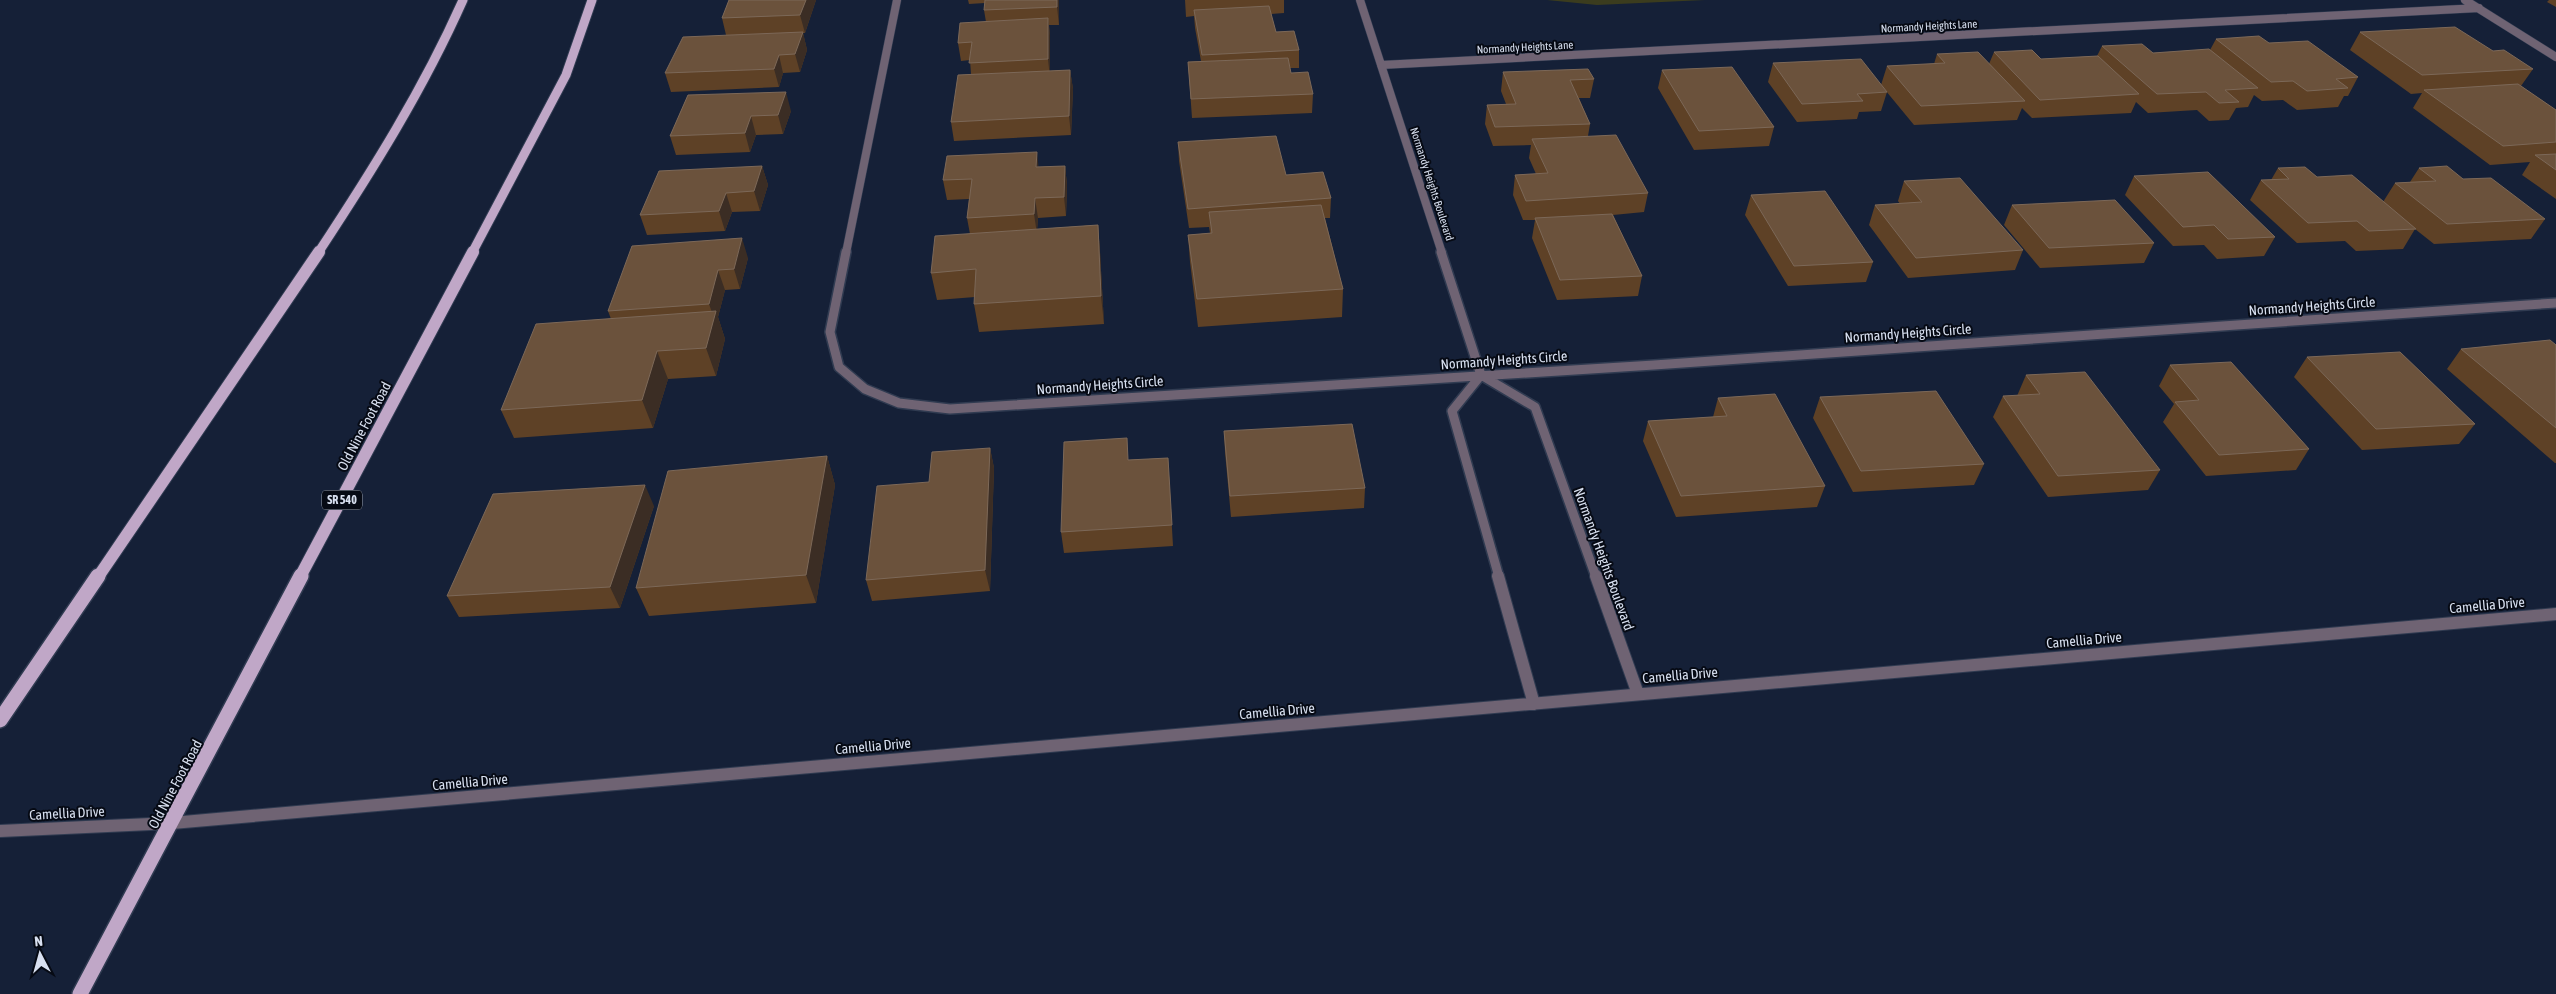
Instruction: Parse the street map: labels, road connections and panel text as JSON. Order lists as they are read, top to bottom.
{
  "streets": {
    "main road": ["Old Nine Foot Road", "SR 540"],
    "street": [
      "Normandy Heights Lane",
      "Normandy Heights Boulevard",
      "Normandy Heights Circle",
      "Camellia Drive"
    ]
  },
  "crossings": [
    ["Normandy Heights Lane", "Normandy Heights Boulevard"],
    ["Normandy Heights Boulevard", "Normandy Heights Circle"],
    ["Normandy Heights Boulevard", "Camellia Drive"],
    ["Old Nine Foot Road", "Camellia Drive"]
  ],
  "north": "top"
}
